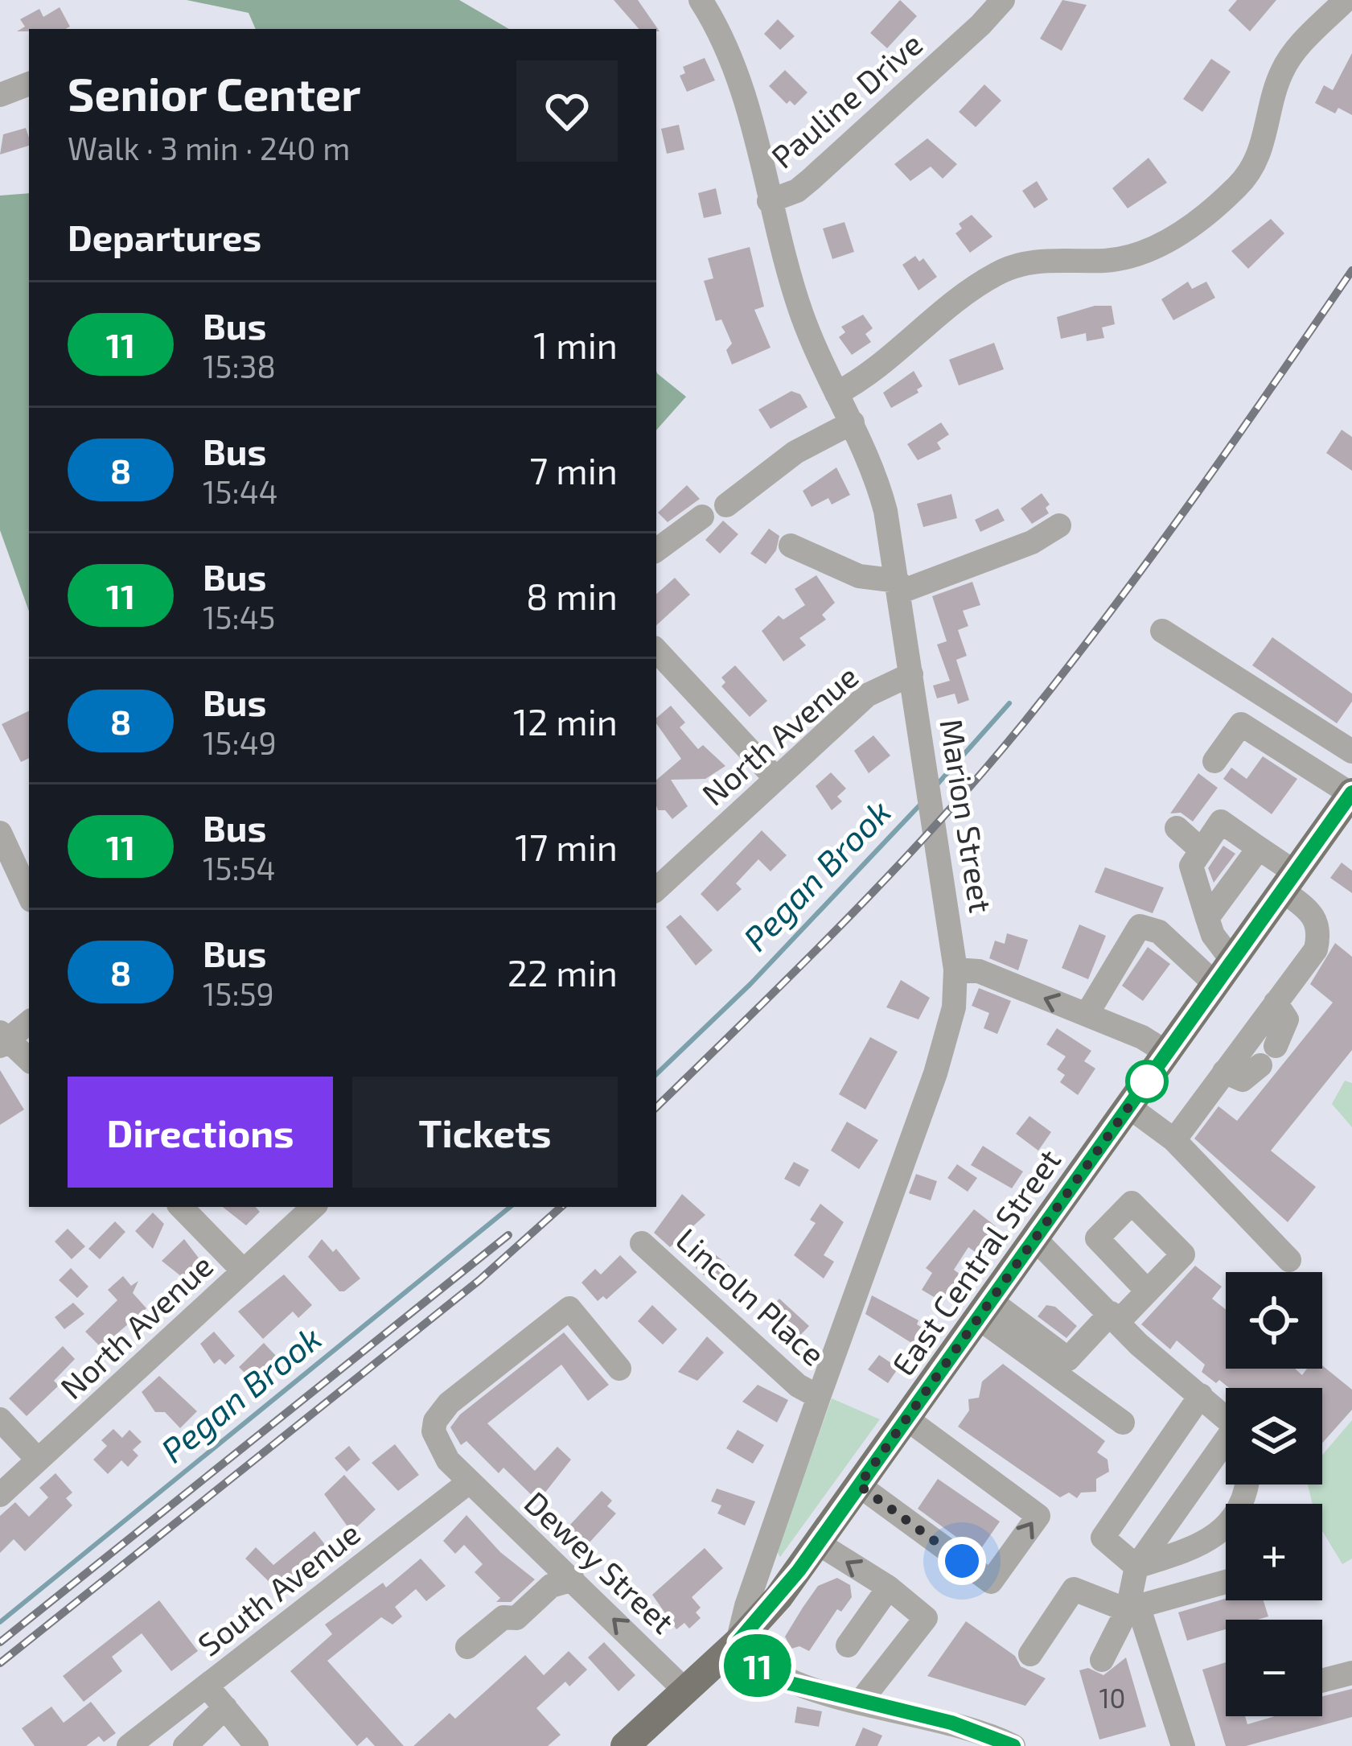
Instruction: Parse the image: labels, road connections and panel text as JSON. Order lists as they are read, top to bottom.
{
  "streets": {
    "main road": ["East Central Street"],
    "street": [
      "Pauline Drive",
      "North Avenue",
      "Marion Street",
      "Lincoln Place",
      "Dewey Street",
      "South Avenue"
    ]
  },
  "crossings": [
    ["Pauline Drive", "Marion Street"],
    ["North Avenue", "Marion Street"],
    ["Marion Street", "East Central Street"],
    ["Marion Street", "Lincoln Place"],
    ["East Central Street", "Dewey Street"],
    ["Dewey Street", "South Avenue"]
  ],
  "water": ["Pegan Brook"],
  "lines": ["bus line 11"],
  "house_numbers": ["10"],
  "page": {
    "on_map": "11",
    "heading": [
      ["Senior Center", "Walk · 3 min · 240 m"],
      "Departures"
    ],
    "list": [
      {
        "mark": "11",
        "name": "Bus",
        "note": "15:38",
        "value": "1 min"
      },
      {
        "mark": "8",
        "name": "Bus",
        "note": "15:44",
        "value": "7 min"
      },
      {
        "mark": "11",
        "name": "Bus",
        "note": "15:45",
        "value": "8 min"
      },
      {
        "mark": "8",
        "name": "Bus",
        "note": "15:49",
        "value": "12 min"
      },
      {
        "mark": "11",
        "name": "Bus",
        "note": "15:54",
        "value": "17 min"
      },
      {
        "mark": "8",
        "name": "Bus",
        "note": "15:59",
        "value": "22 min"
      }
    ],
    "buttons": ["Directions", "Tickets"],
    "map_buttons": ["+", "−"]
  }
}
